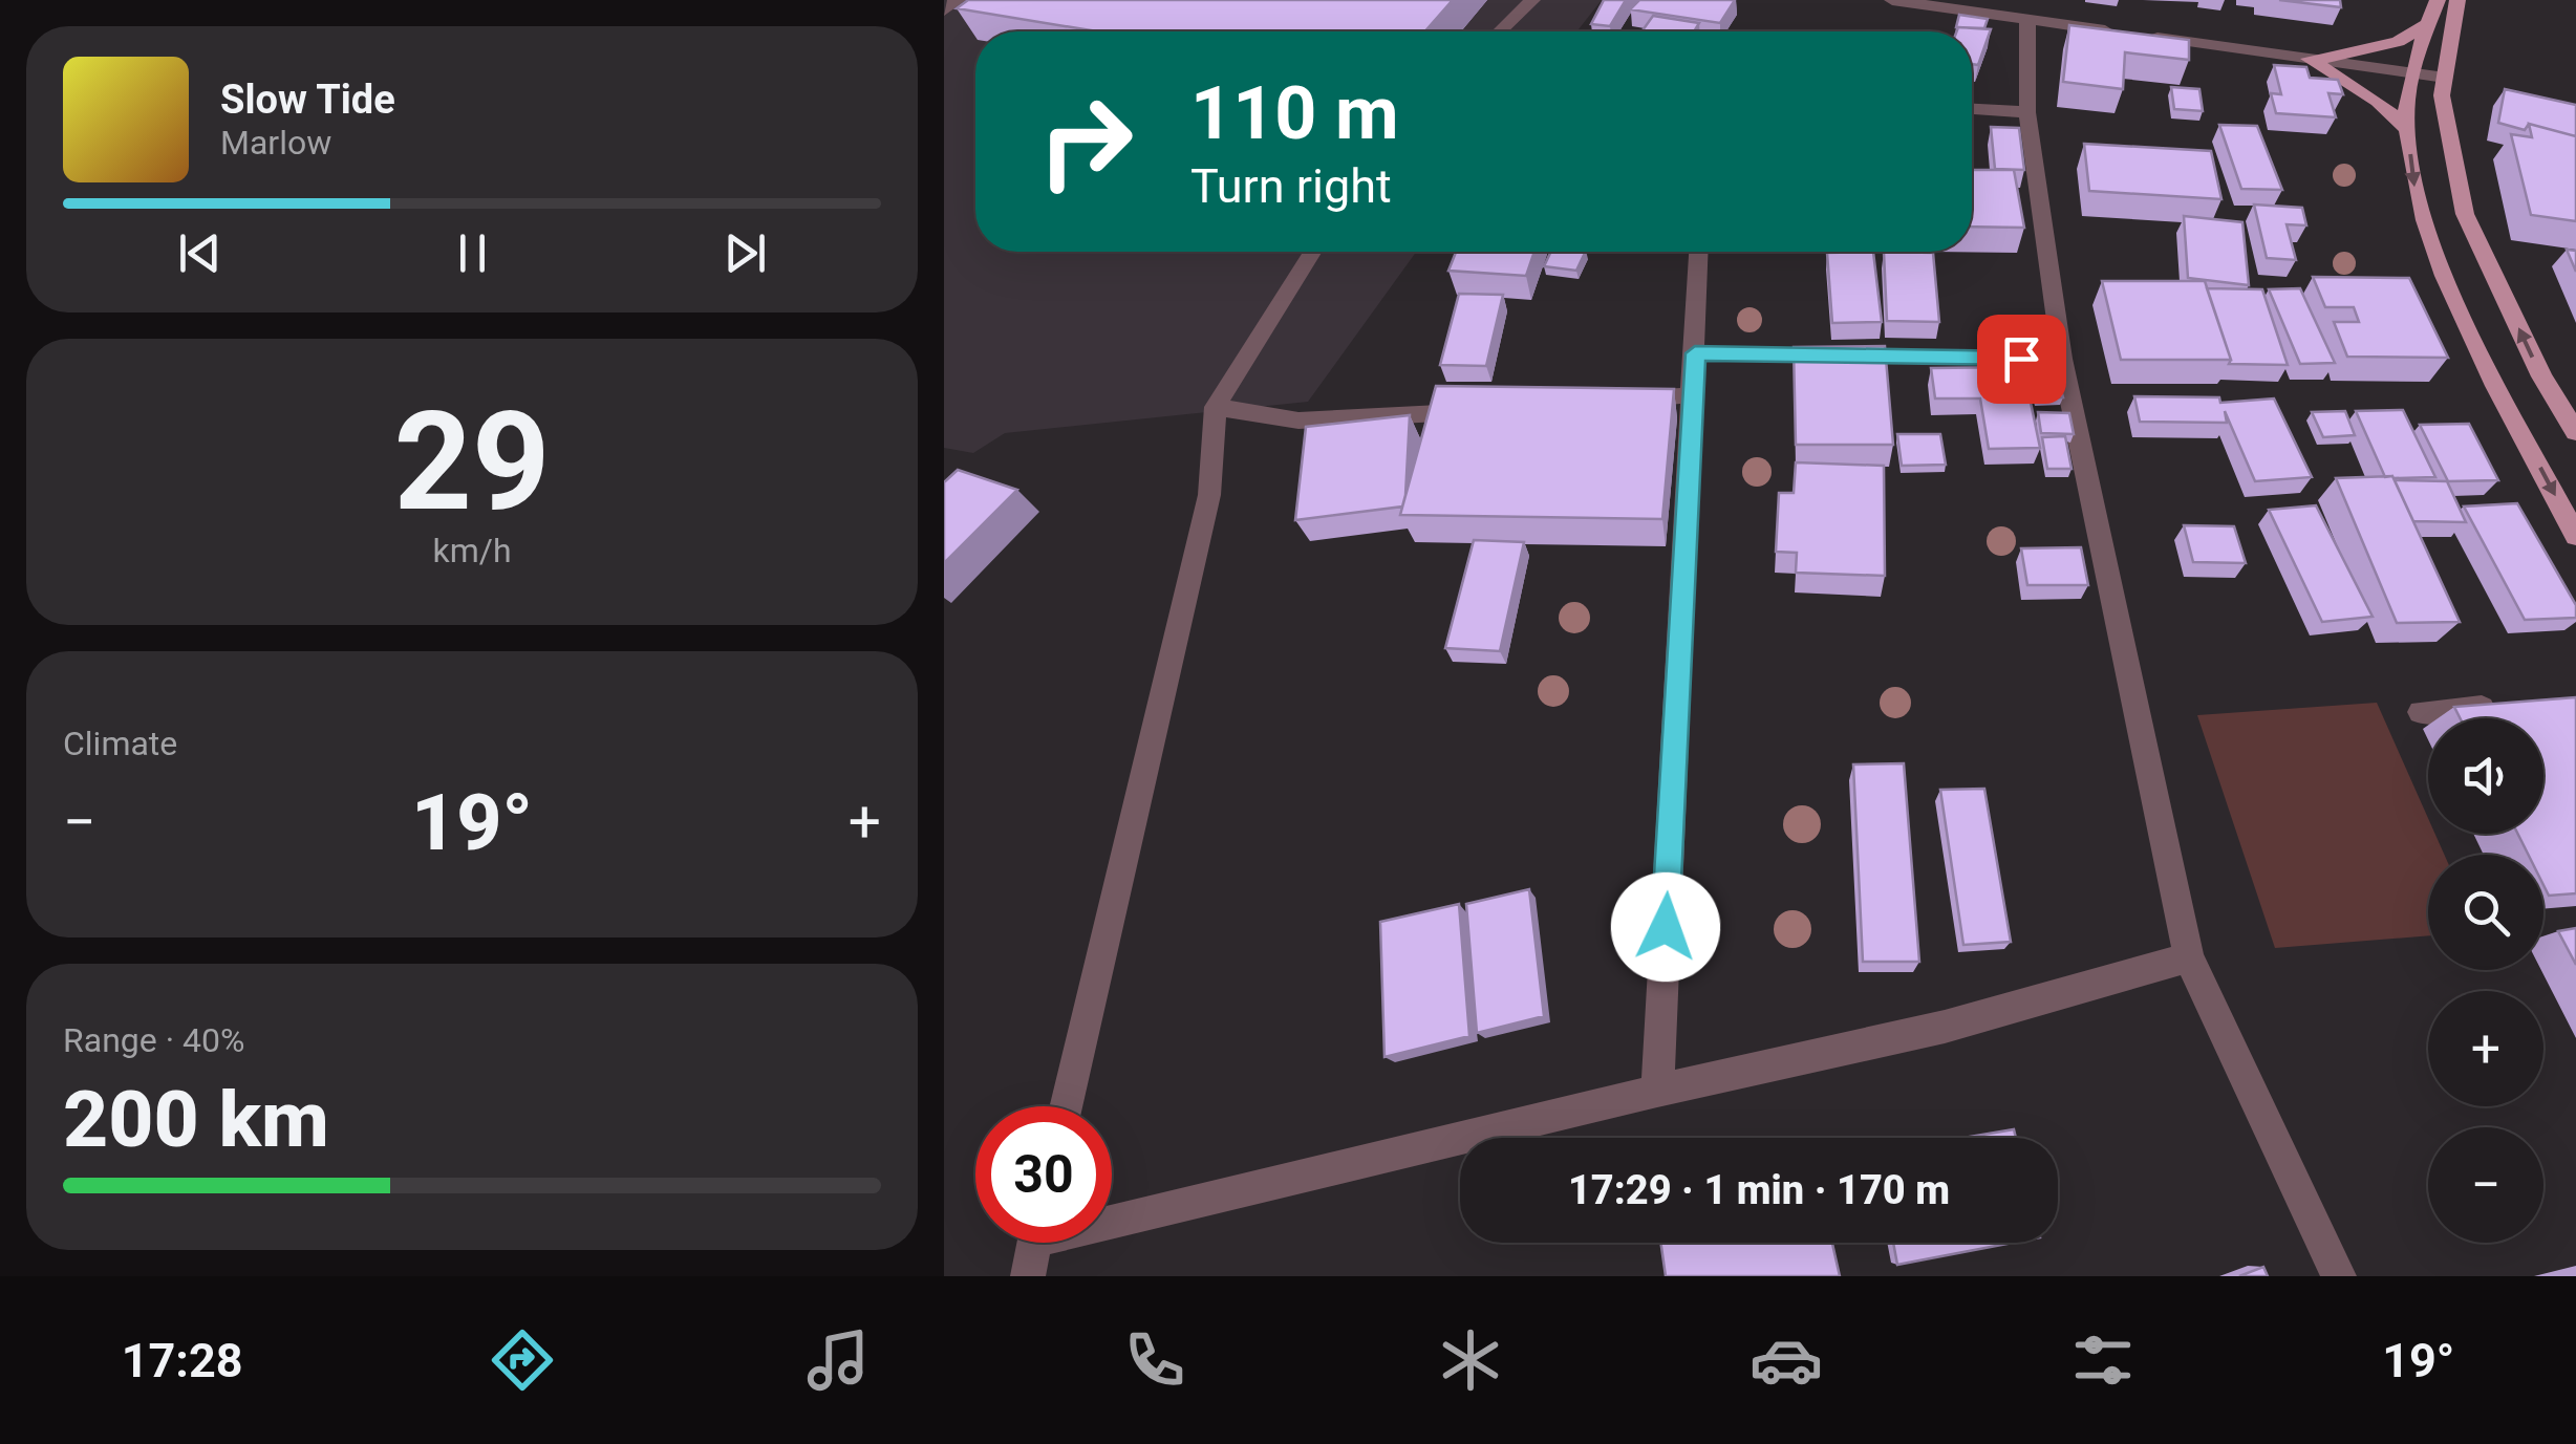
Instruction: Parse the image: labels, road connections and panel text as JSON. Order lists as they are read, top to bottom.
{
  "page": {
    "turn": ["110 m", "Turn right"],
    "song": ["Slow Tide", "Marlow"],
    "tile": [
      ["29", "km/h"],
      "Climate",
      ["Range · 40%", "200 km"]
    ],
    "map_buttons": ["+", "−"],
    "heat": ["−", "19°", "+"],
    "limit": "30",
    "trip": "17:29 · 1 min · 170 m",
    "tabs": ["17:28", "19°"]
  }
}
